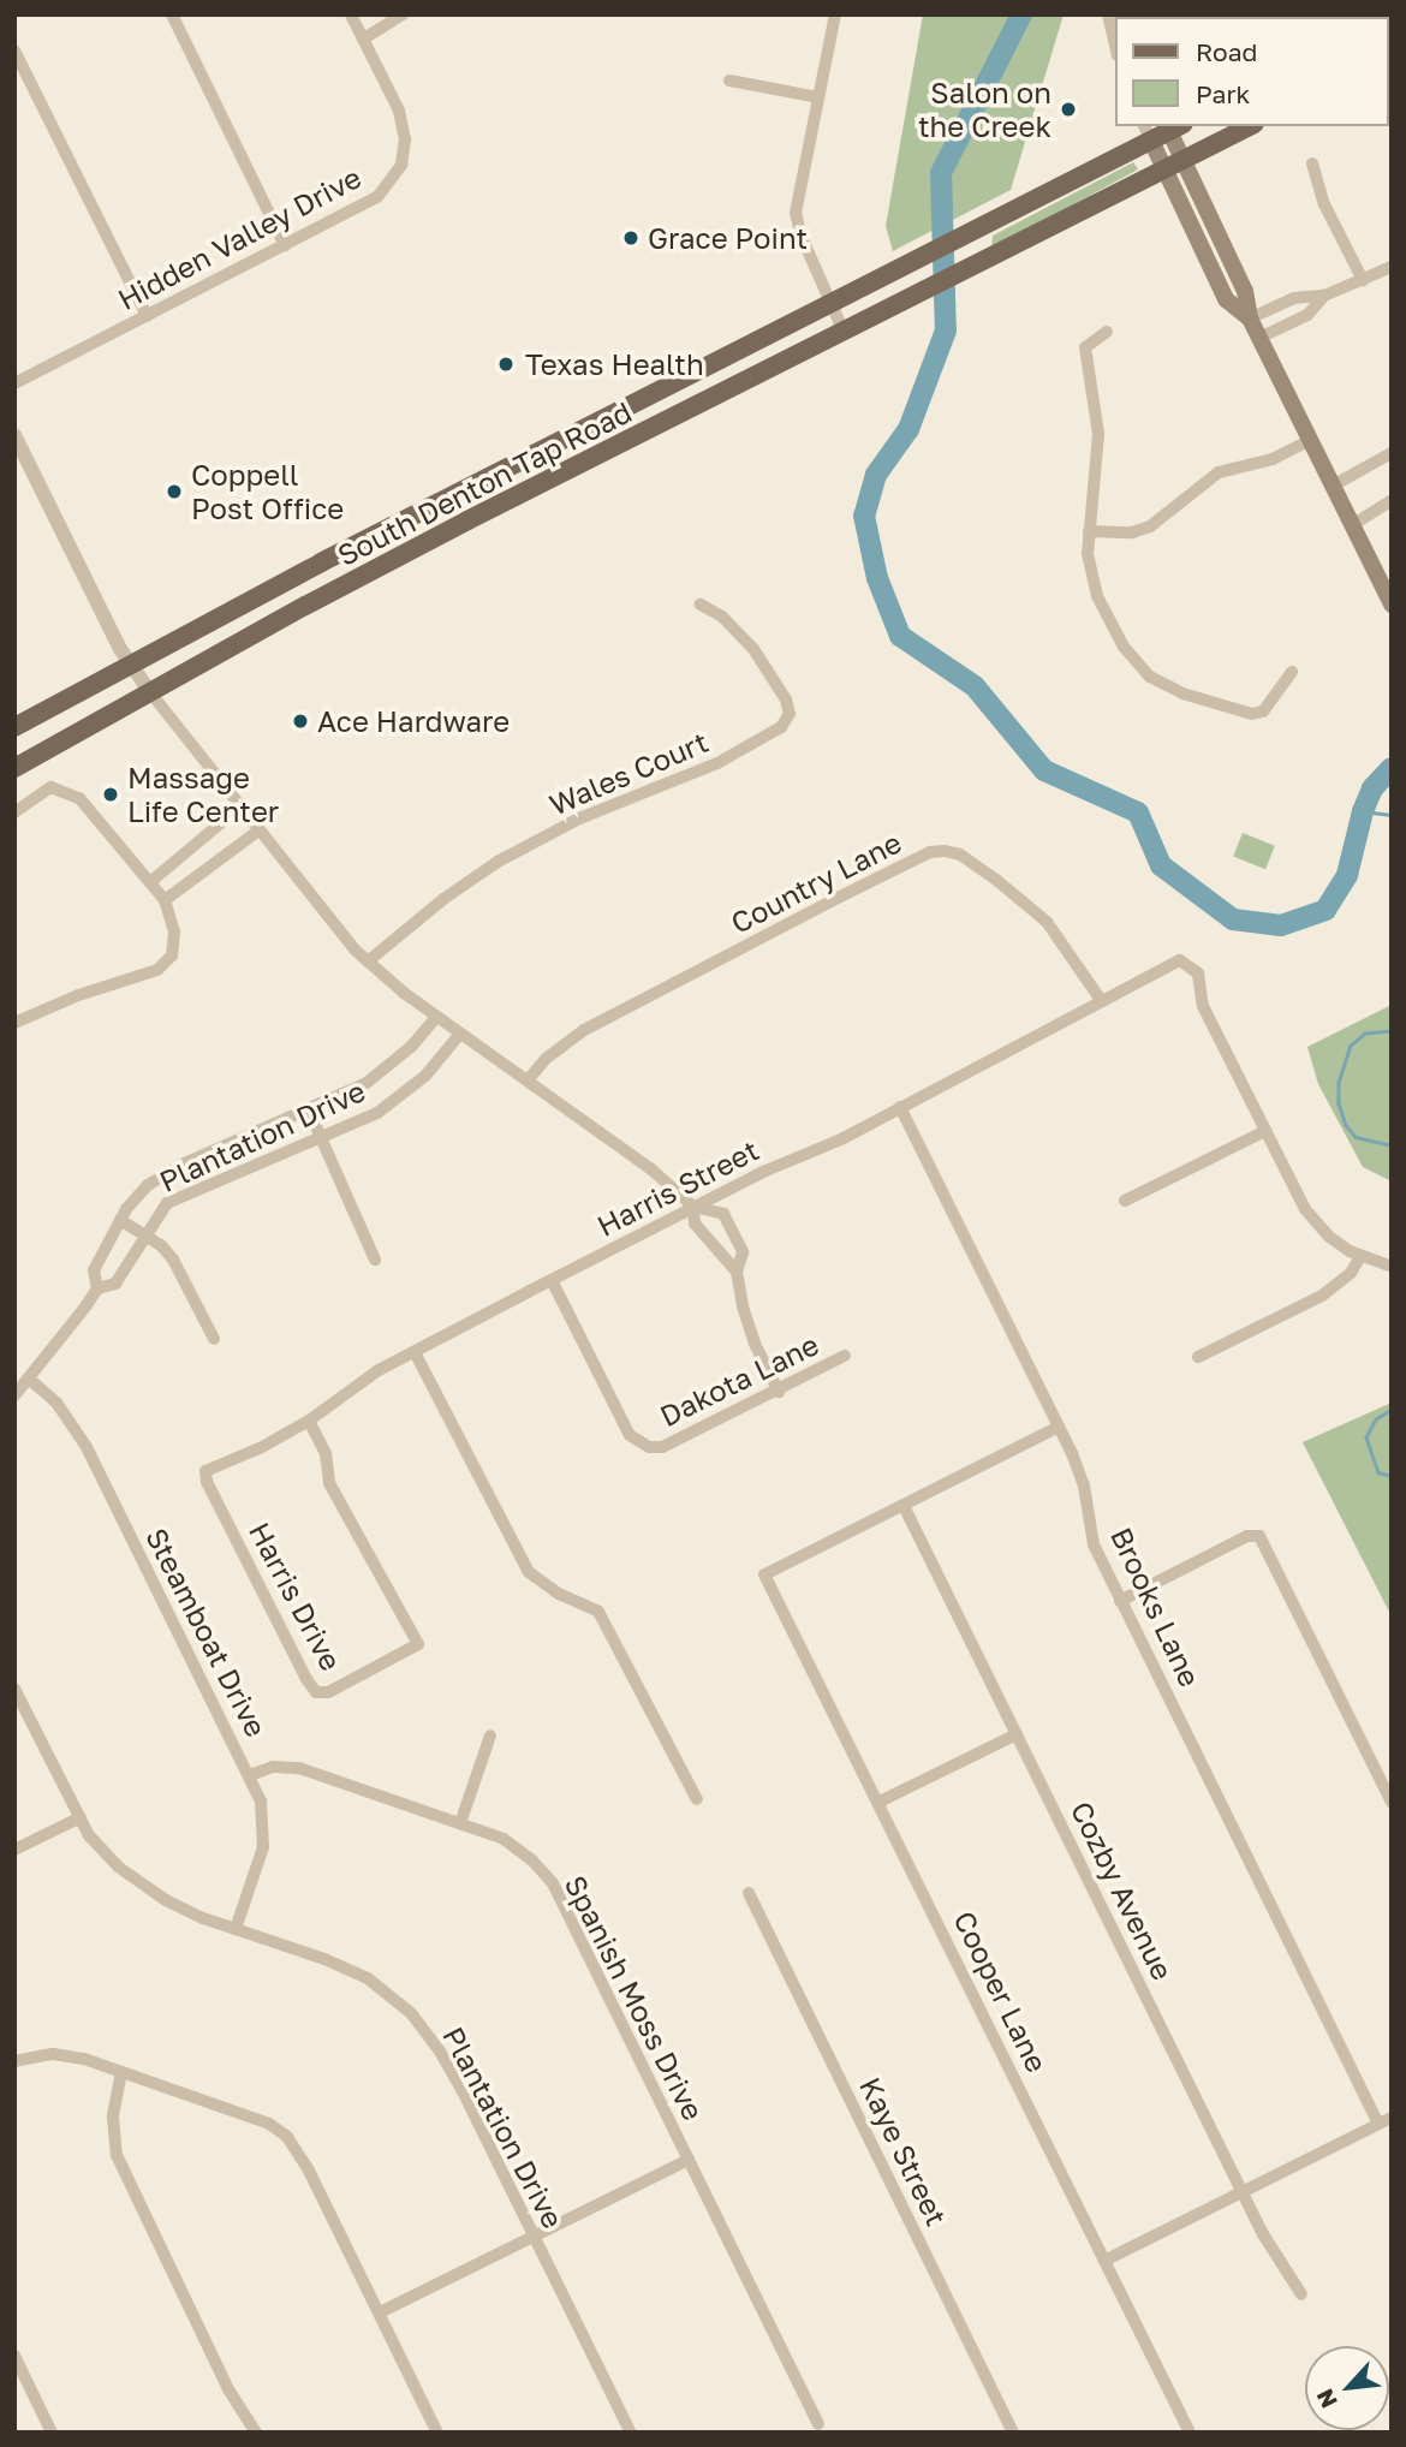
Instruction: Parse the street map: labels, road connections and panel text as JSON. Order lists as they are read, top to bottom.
{
  "streets": {
    "main road": ["South Denton Tap Road"],
    "street": [
      "Hidden Valley Drive",
      "Wales Court",
      "Country Lane",
      "Plantation Drive",
      "Harris Street",
      "Dakota Lane",
      "Harris Drive",
      "Brooks Lane",
      "Steamboat Drive",
      "Cozby Avenue",
      "Cooper Lane",
      "Spanish Moss Drive",
      "Kaye Street"
    ]
  },
  "crossings": [
    ["Country Lane", "Harris Street"],
    ["Plantation Drive", "Steamboat Drive"],
    ["Harris Street", "Dakota Lane"],
    ["Harris Street", "Harris Drive"],
    ["Harris Street", "Brooks Lane"],
    ["Steamboat Drive", "Spanish Moss Drive"],
    ["Cozby Avenue", "Cooper Lane"]
  ],
  "places": [
    "Salon on the Creek",
    "Grace Point",
    "Texas Health",
    "Coppell Post Office",
    "Ace Hardware",
    "Massage Life Center"
  ],
  "legend": ["Road", "Park"],
  "north": "bottom left"
}
